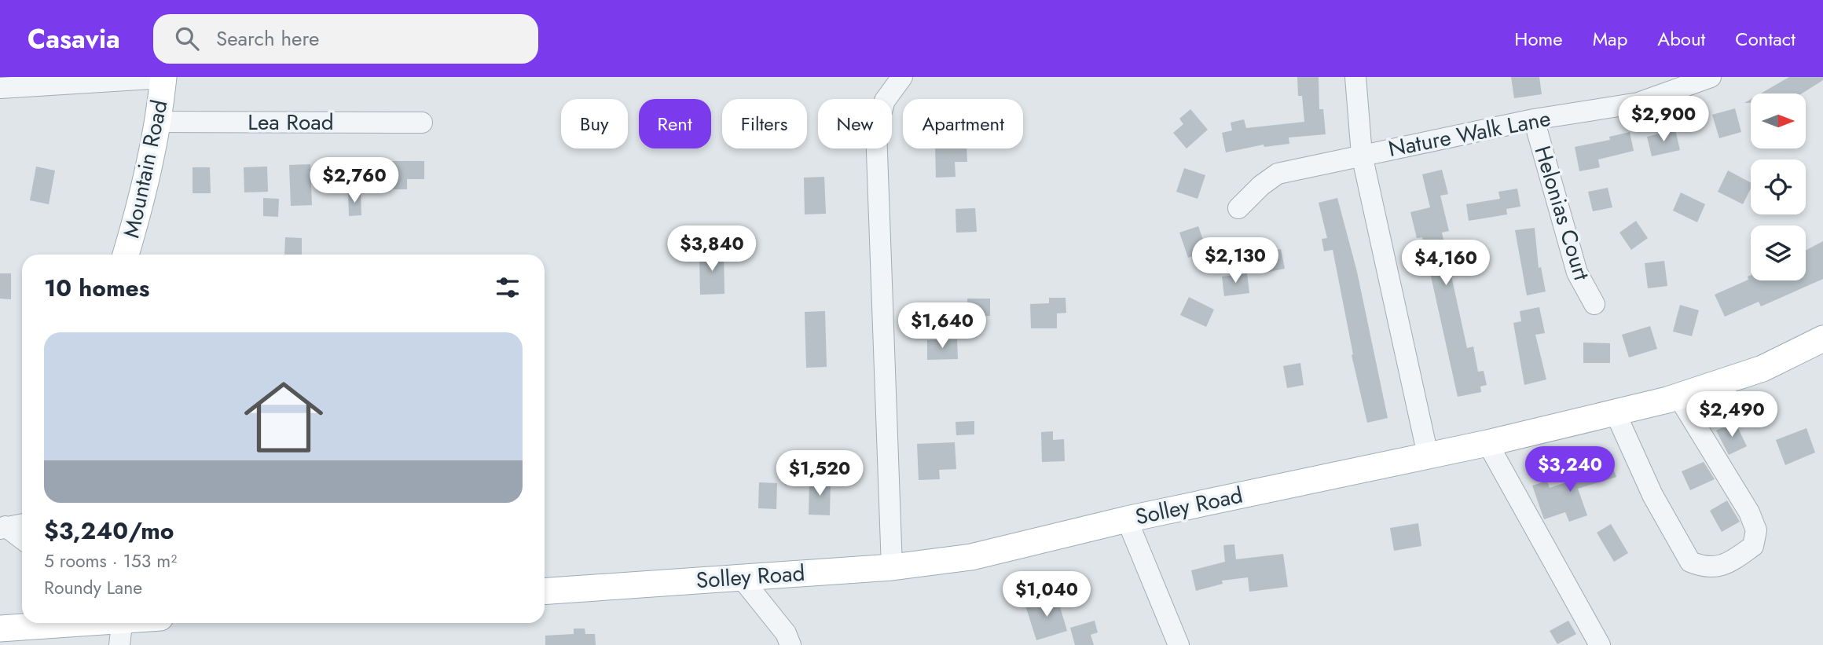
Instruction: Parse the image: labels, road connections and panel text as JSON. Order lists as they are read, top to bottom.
{
  "streets": {
    "main road": ["Mountain Road", "Solley Road"],
    "street": ["Lea Road", "Nature Walk Lane", "Helonias Court"]
  },
  "crossings": [
    ["Lea Road", "Mountain Road"],
    ["Nature Walk Lane", "Helonias Court"]
  ],
  "north": "right",
  "page": {
    "header": "Casavia",
    "search": "Search here",
    "nav": [
      "Home",
      "Map",
      "About",
      "Contact"
    ],
    "price": [
      "$2,900",
      "$2,760",
      "$3,840",
      "$2,130",
      "$4,160",
      "$1,640",
      "$2,490",
      "$3,240",
      "$1,520",
      "$1,040"
    ],
    "chip": [
      "Buy",
      "Rent",
      "Filters",
      "New",
      "Apartment"
    ],
    "heading": "10 homes",
    "list": [
      {
        "name": "$3,240/mo",
        "note": "5 rooms · 153 m² · Roundy Lane"
      }
    ]
  }
}
